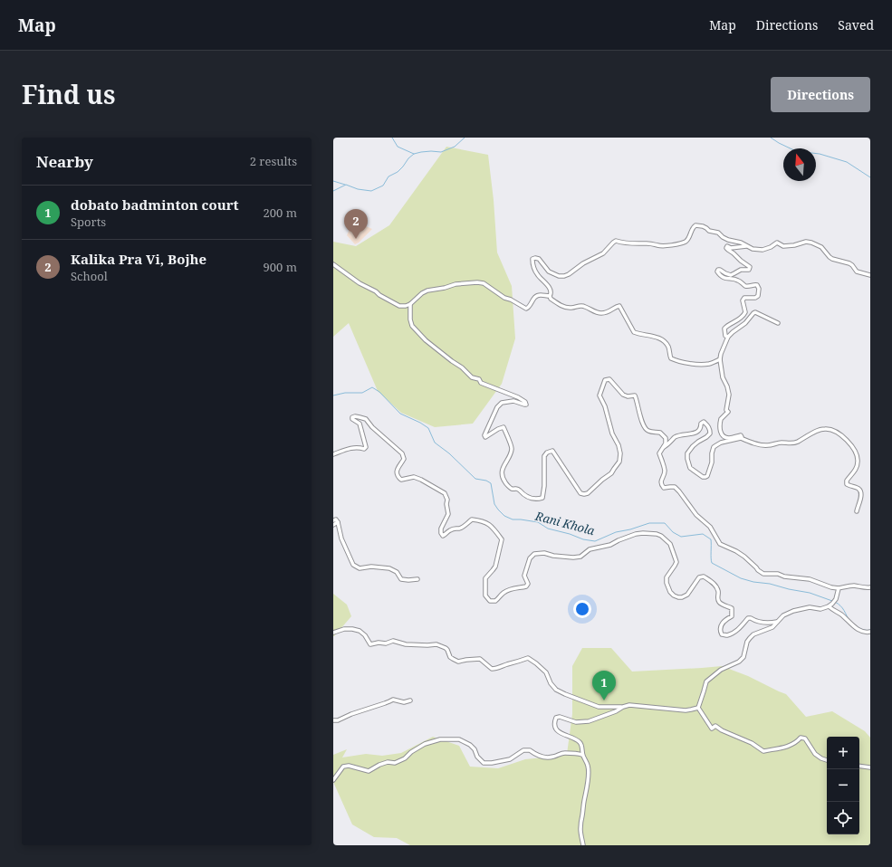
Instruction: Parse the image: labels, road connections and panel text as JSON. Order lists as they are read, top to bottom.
{
  "water": ["Rani Khola"],
  "north": "top",
  "page": {
    "header": "Map",
    "nav": ["Map", "Directions", "Saved"],
    "title": "Find us",
    "buttons": "Directions",
    "heading": ["Nearby", "2 results"],
    "list": [
      {
        "mark": "1",
        "name": "dobato badminton court",
        "note": "Sports",
        "value": "200 m"
      },
      {
        "mark": "2",
        "name": "Kalika Pra Vi, Bojhe",
        "note": "School",
        "value": "900 m"
      }
    ],
    "pins": ["2", "1"],
    "map_buttons": ["+", "−"]
  }
}
